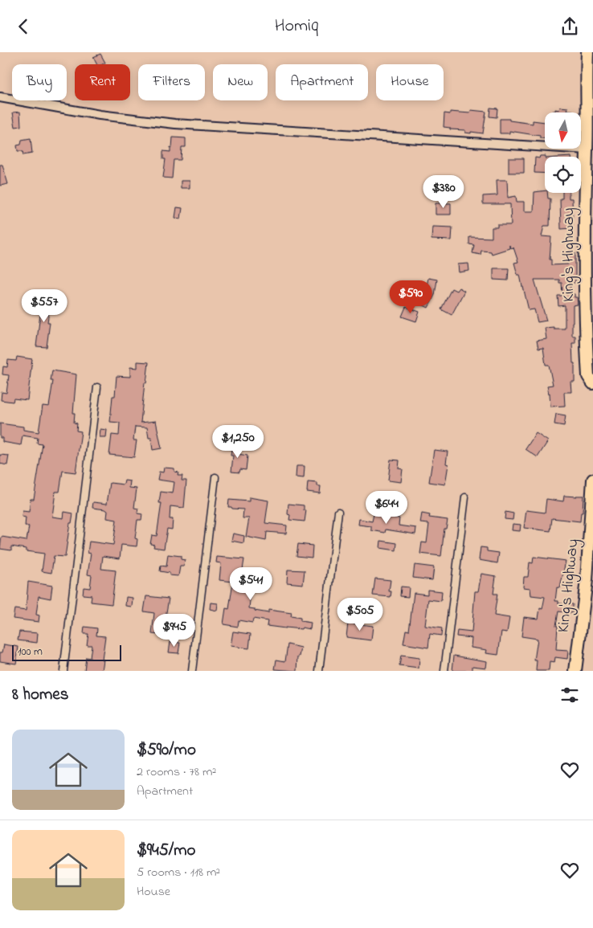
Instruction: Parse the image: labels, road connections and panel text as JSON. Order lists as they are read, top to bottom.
{
  "streets": {
    "highway": ["King's Highway"]
  },
  "scale_bar": "100 m",
  "north": "bottom",
  "page": {
    "header": "Homiq",
    "chip": [
      "Buy",
      "Rent",
      "Filters",
      "New",
      "Apartment",
      "House"
    ],
    "price": [
      "$380",
      "$590",
      "$557",
      "$1,250",
      "$644",
      "$541",
      "$505",
      "$945"
    ],
    "scale": "100 m",
    "heading": "8 homes",
    "list": [
      {
        "name": "$590/mo",
        "note": "2 rooms · 78 m² · Apartment"
      },
      {
        "name": "$945/mo",
        "note": "5 rooms · 118 m² · House"
      }
    ]
  }
}
